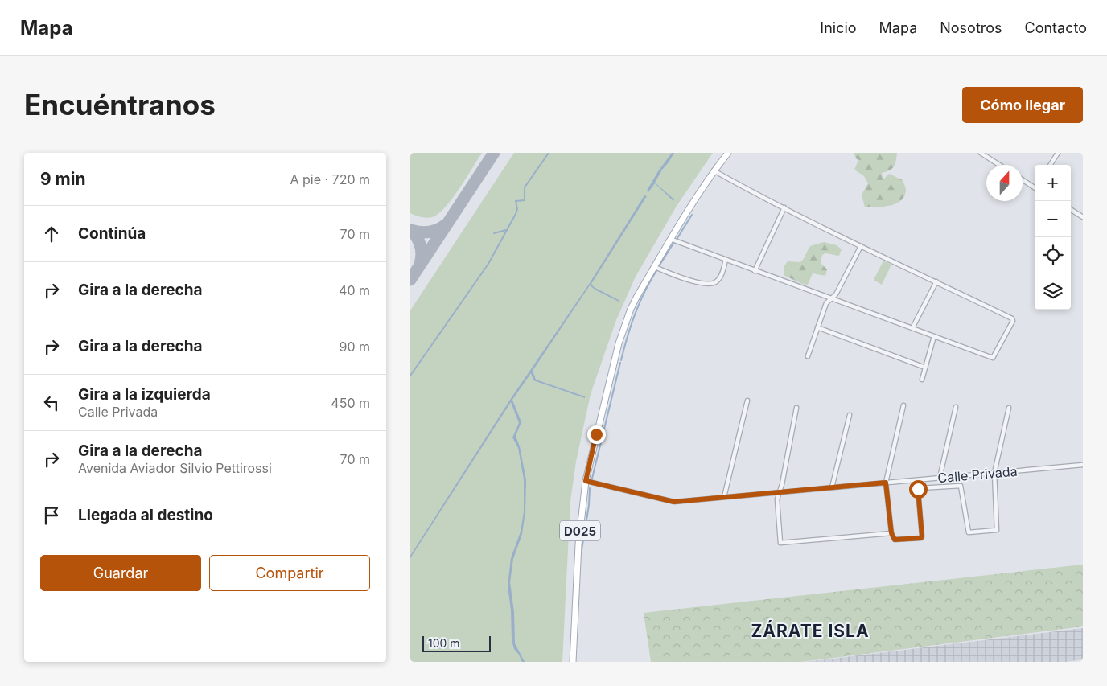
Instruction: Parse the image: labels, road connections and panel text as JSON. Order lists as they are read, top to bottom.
{
  "streets": {
    "main road": ["D025"],
    "street": ["Calle Privada"]
  },
  "crossings": [
    ["Calle Privada", "D025"]
  ],
  "districts": ["ZÁRATE ISLA"],
  "scale_bar": "100 m",
  "north": "top",
  "page": {
    "header": "Mapa",
    "nav": [
      "Inicio",
      "Mapa",
      "Nosotros",
      "Contacto"
    ],
    "buttons": [
      "Cómo llegar",
      ["Guardar", "Compartir"]
    ],
    "title": "Encuéntranos",
    "heading": ["9 min", "A pie · 720 m"],
    "map_buttons": ["+", "−"],
    "list": [
      ["Continúa", "70 m"],
      ["Gira a la derecha", "40 m"],
      ["Gira a la derecha", "90 m"],
      ["Gira a la izquierda", "Calle Privada", "450 m"],
      ["Gira a la derecha", "Avenida Aviador Silvio Pettirossi", "70 m"],
      "Llegada al destino"
    ],
    "scale": "100 m"
  }
}
